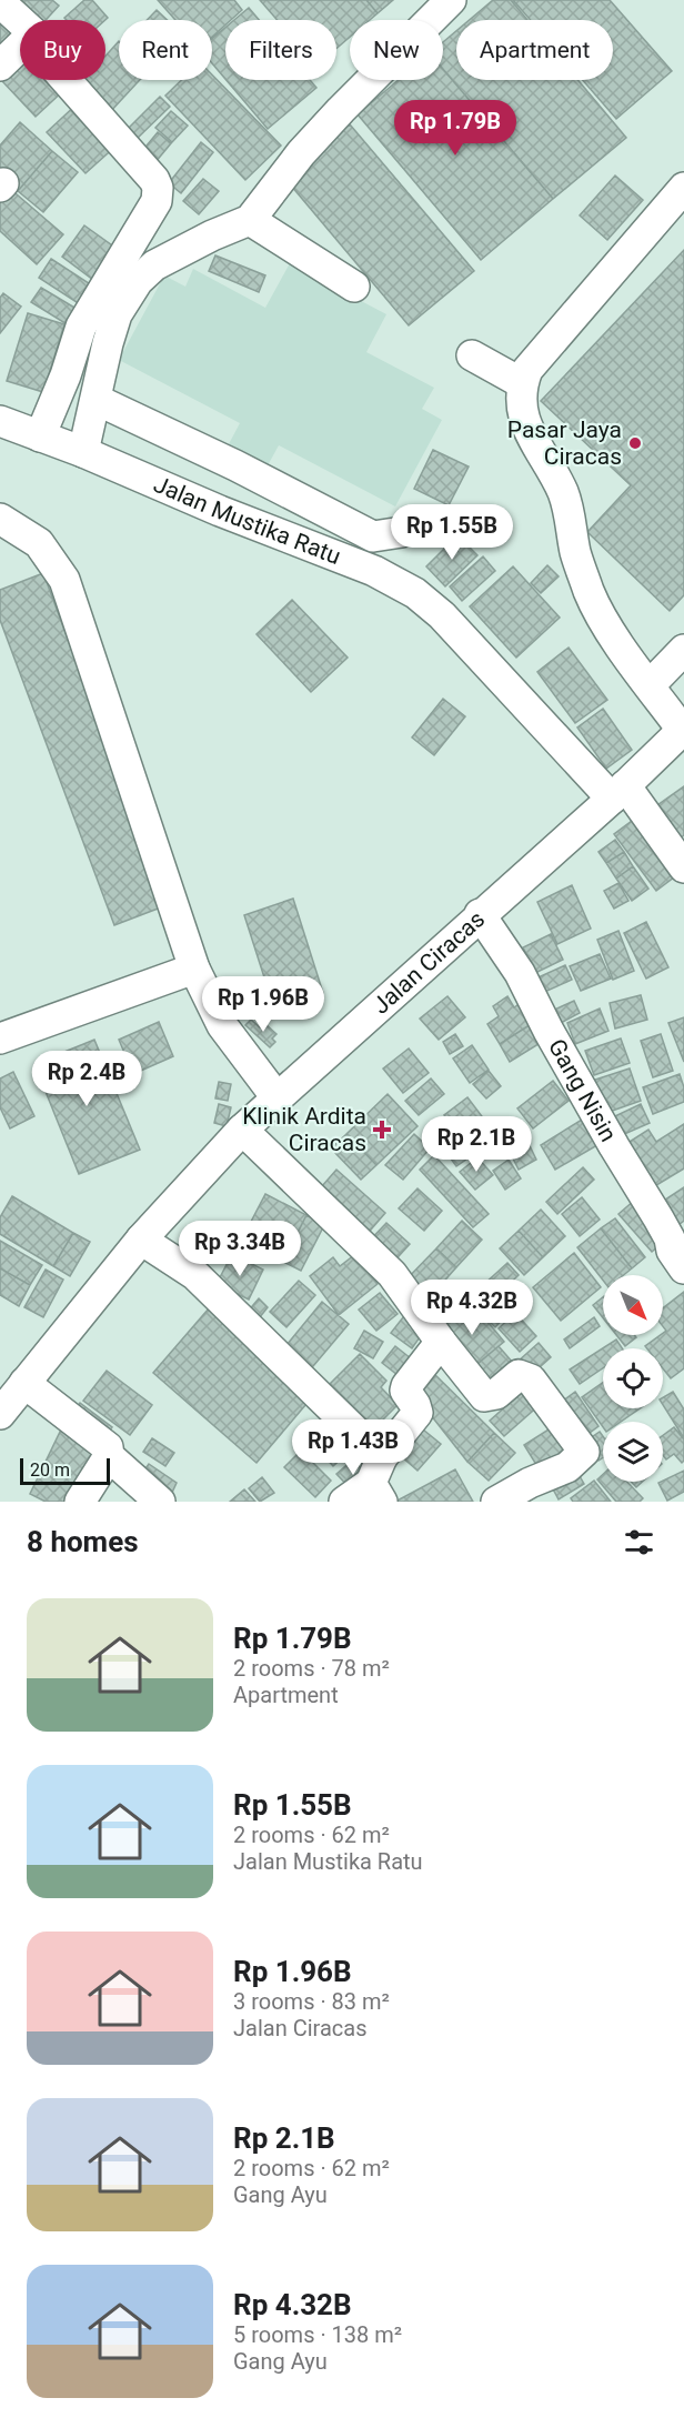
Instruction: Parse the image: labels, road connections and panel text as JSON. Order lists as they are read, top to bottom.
{
  "streets": {
    "street": ["Jalan Mustika Ratu", "Jalan Ciracas", "Gang Nisin"]
  },
  "crossings": [
    ["Jalan Mustika Ratu", "Jalan Ciracas"],
    ["Jalan Ciracas", "Gang Nisin"]
  ],
  "places": {
    "other": ["Pasar Jaya Ciracas"],
    "health": ["Klinik Ardita Ciracas"]
  },
  "scale_bar": "20 m",
  "north": "bottom right",
  "page": {
    "chip": [
      "Buy",
      "Rent",
      "Filters",
      "New",
      "Apartment"
    ],
    "price": [
      "Rp 1.79B",
      "Rp 1.55B",
      "Rp 1.96B",
      "Rp 2.4B",
      "Rp 2.1B",
      "Rp 3.34B",
      "Rp 4.32B",
      "Rp 1.43B"
    ],
    "scale": "20 m",
    "heading": "8 homes",
    "list": [
      {
        "name": "Rp 1.79B",
        "note": "2 rooms · 78 m² · Apartment"
      },
      {
        "name": "Rp 1.55B",
        "note": "2 rooms · 62 m² · Jalan Mustika Ratu"
      },
      {
        "name": "Rp 1.96B",
        "note": "3 rooms · 83 m² · Jalan Ciracas"
      },
      {
        "name": "Rp 2.1B",
        "note": "2 rooms · 62 m² · Gang Ayu"
      },
      {
        "name": "Rp 4.32B",
        "note": "5 rooms · 138 m² · Gang Ayu"
      }
    ]
  }
}
